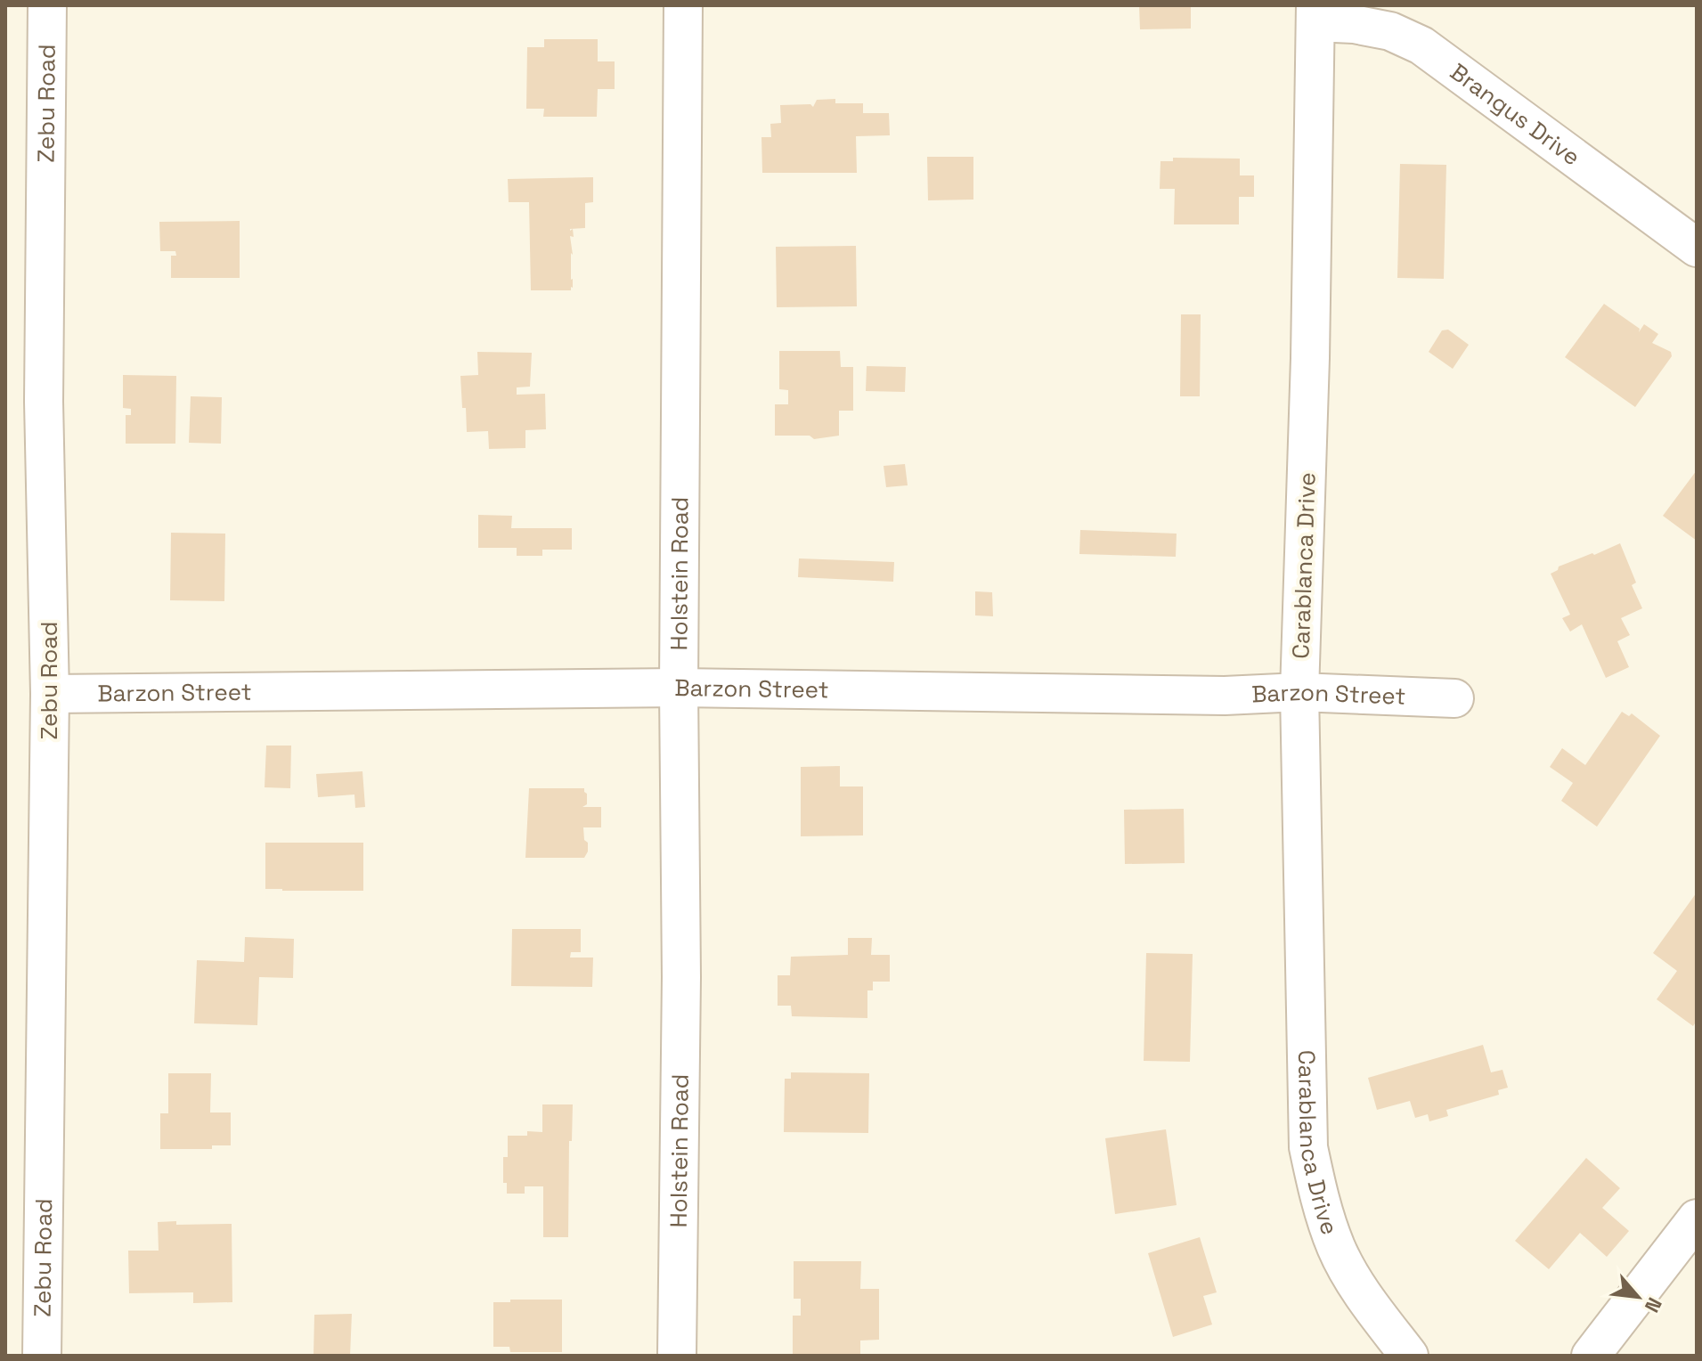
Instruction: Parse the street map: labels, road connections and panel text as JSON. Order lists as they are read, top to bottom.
{
  "streets": {
    "street": [
      "Zebu Road",
      "Brangus Drive",
      "Carablanca Drive",
      "Holstein Road",
      "Barzon Street"
    ]
  },
  "crossings": [
    ["Zebu Road", "Barzon Street"],
    ["Brangus Drive", "Carablanca Drive"],
    ["Carablanca Drive", "Barzon Street"],
    ["Holstein Road", "Barzon Street"]
  ],
  "north": "bottom right"
}
